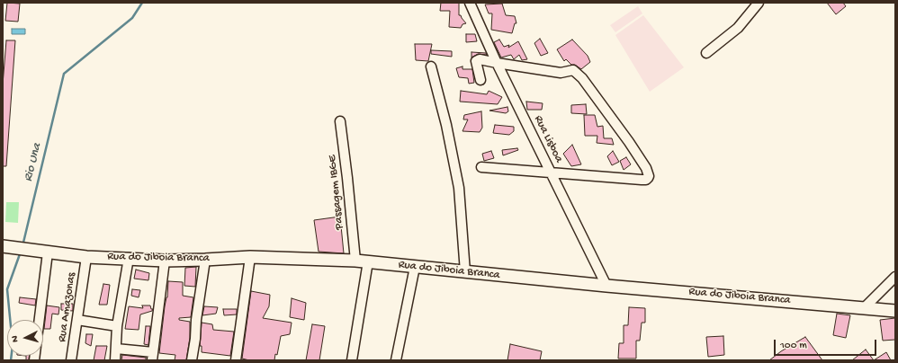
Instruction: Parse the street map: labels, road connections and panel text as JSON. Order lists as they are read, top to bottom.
{
  "streets": {
    "main road": ["Rua do Jiboia Branca"],
    "street": ["Rua Lisboa", "Passagem IBGE", "Rua Amazonas"]
  },
  "crossings": [
    ["Rua Lisboa", "Rua do Jiboia Branca"],
    ["Passagem IBGE", "Rua do Jiboia Branca"],
    ["Rua do Jiboia Branca", "Rua Amazonas"]
  ],
  "water": ["Rio Una"],
  "scale_bar": "100 m",
  "north": "left"
}
